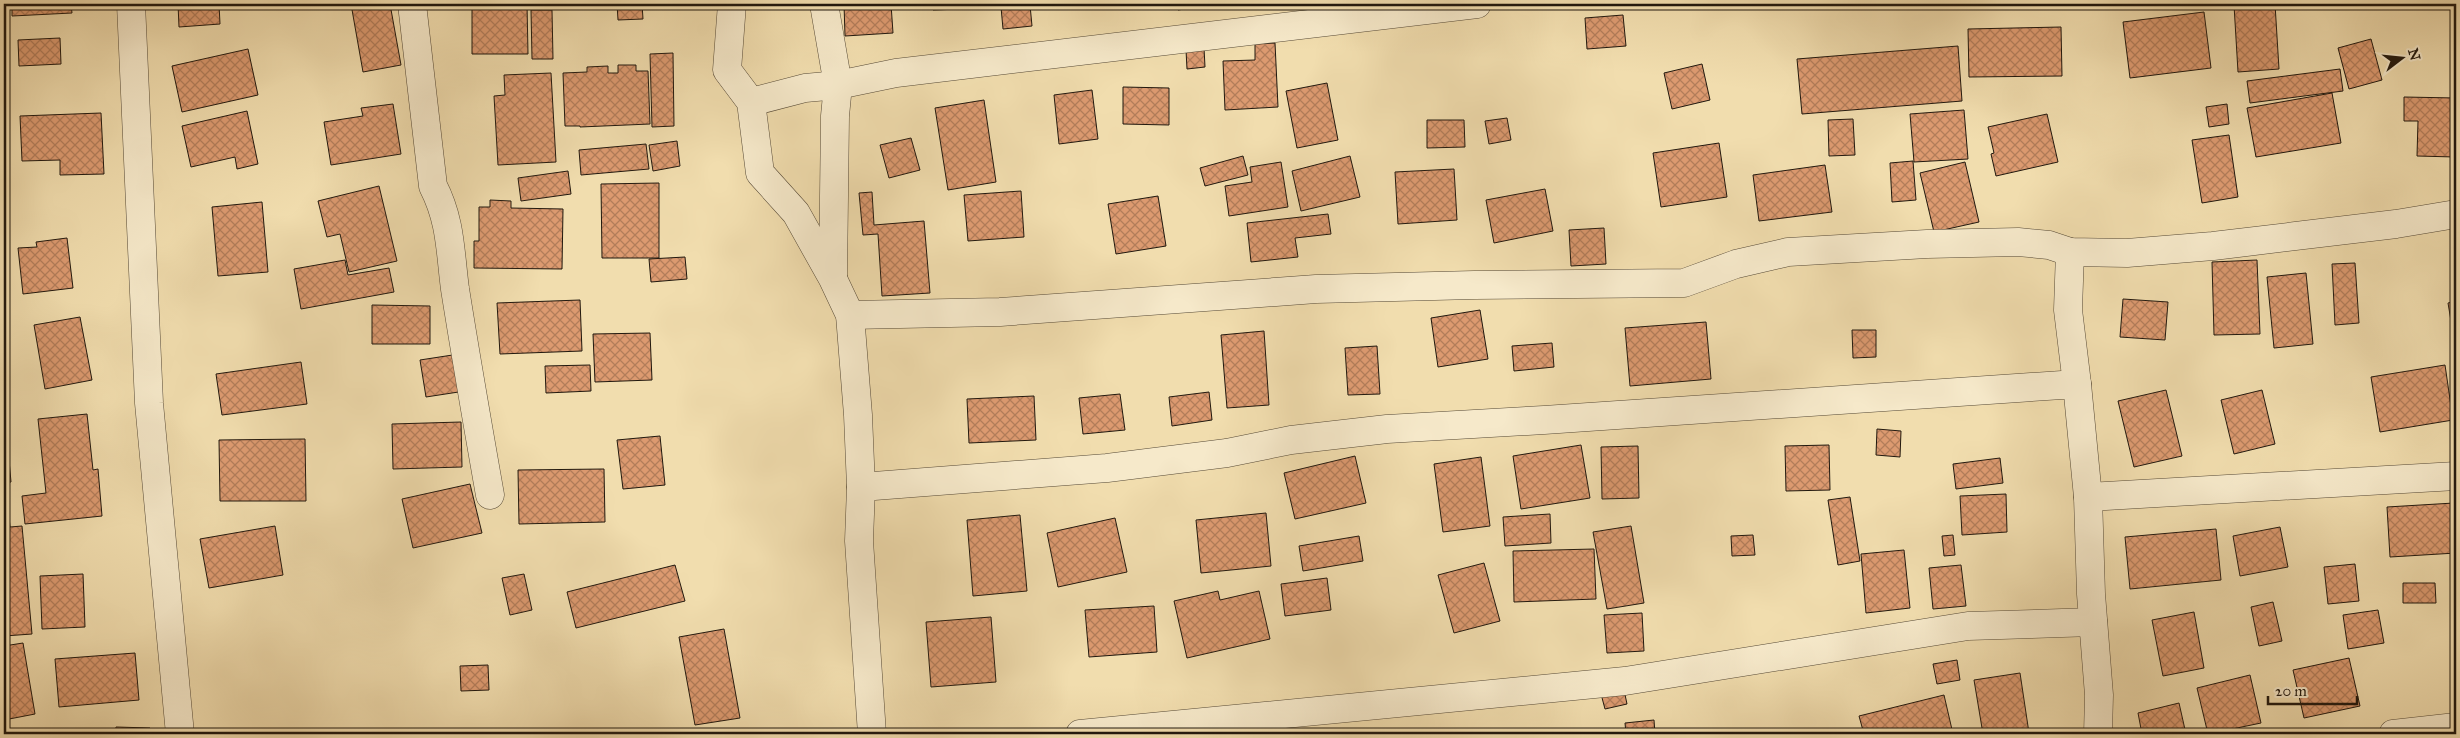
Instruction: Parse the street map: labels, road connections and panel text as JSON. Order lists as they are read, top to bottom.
{
  "scale_bar": "20 m",
  "north": "right"
}
